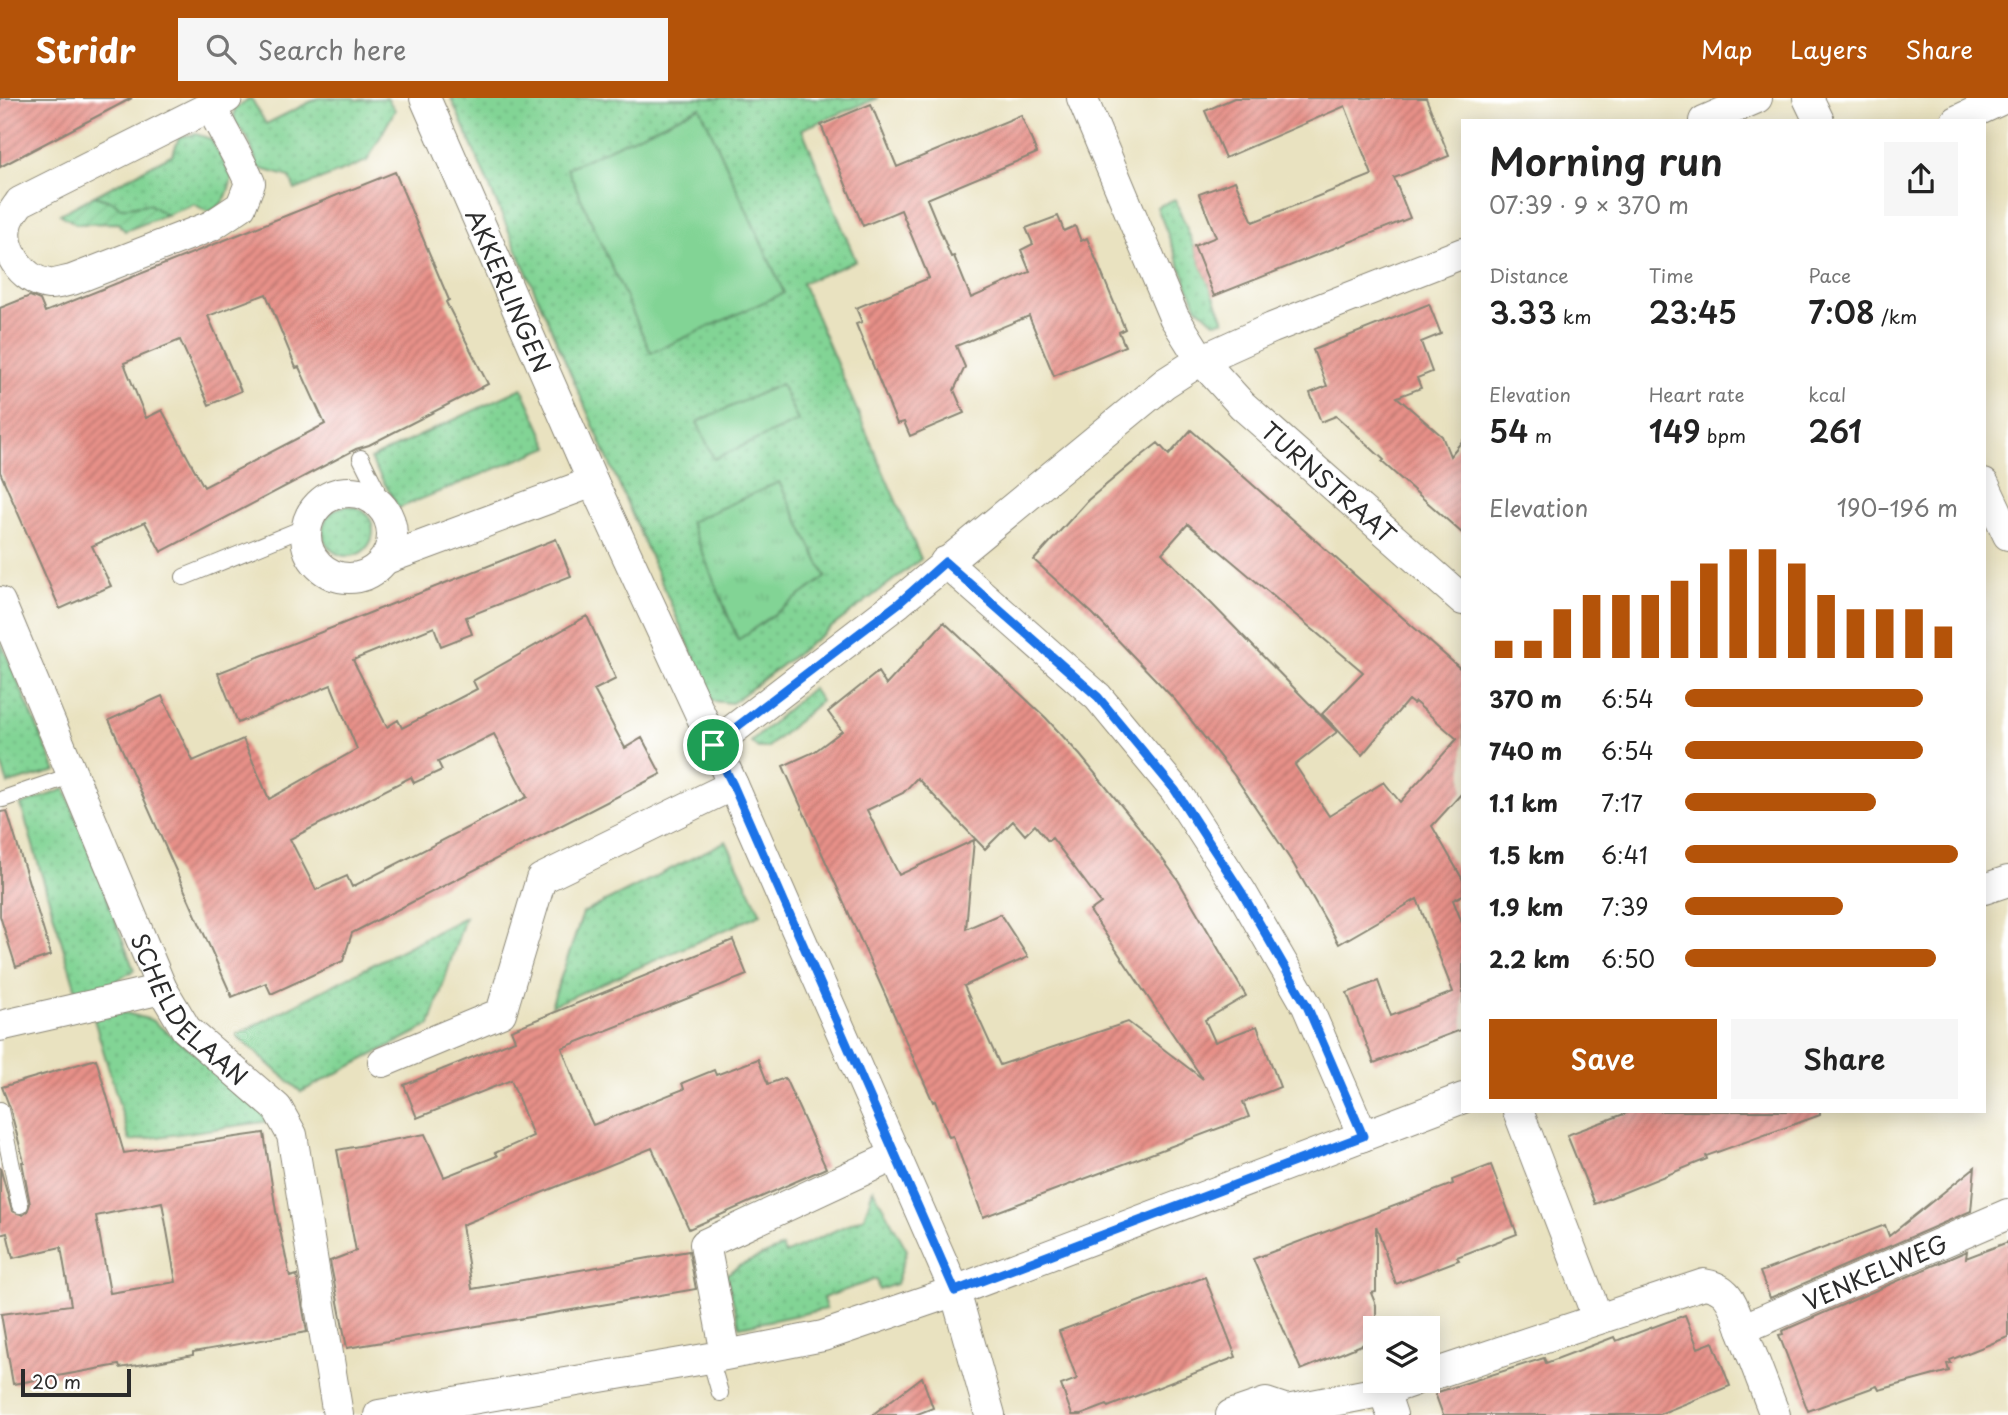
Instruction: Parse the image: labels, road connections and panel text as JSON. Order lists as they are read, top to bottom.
{
  "streets": {
    "street": [
      "AKKERLINGEN",
      "TURNSTRAAT",
      "SCHELDELAAN",
      "VENKELWEG"
    ]
  },
  "scale_bar": "20 m",
  "page": {
    "header": "Stridr",
    "search": "Search here",
    "nav": ["Map", "Layers", "Share"],
    "heading": ["Morning run", "07:39 · 9 × 370 m"],
    "stats": [
      ["Distance", "3.33 km"],
      ["Time", "23:45"],
      ["Pace", "7:08 /km"],
      ["Elevation", "54 m"],
      ["Heart rate", "149 bpm"],
      ["kcal", "261"]
    ],
    "chart": ["Elevation", "190–196 m"],
    "list": [
      {
        "name": "370 m",
        "note": "6:54"
      },
      {
        "name": "740 m",
        "note": "6:54"
      },
      {
        "name": "1.1 km",
        "note": "7:17"
      },
      {
        "name": "1.5 km",
        "note": "6:41"
      },
      {
        "name": "1.9 km",
        "note": "7:39"
      },
      {
        "name": "2.2 km",
        "note": "6:50"
      }
    ],
    "buttons": ["Save", "Share"],
    "scale": "20 m"
  }
}
